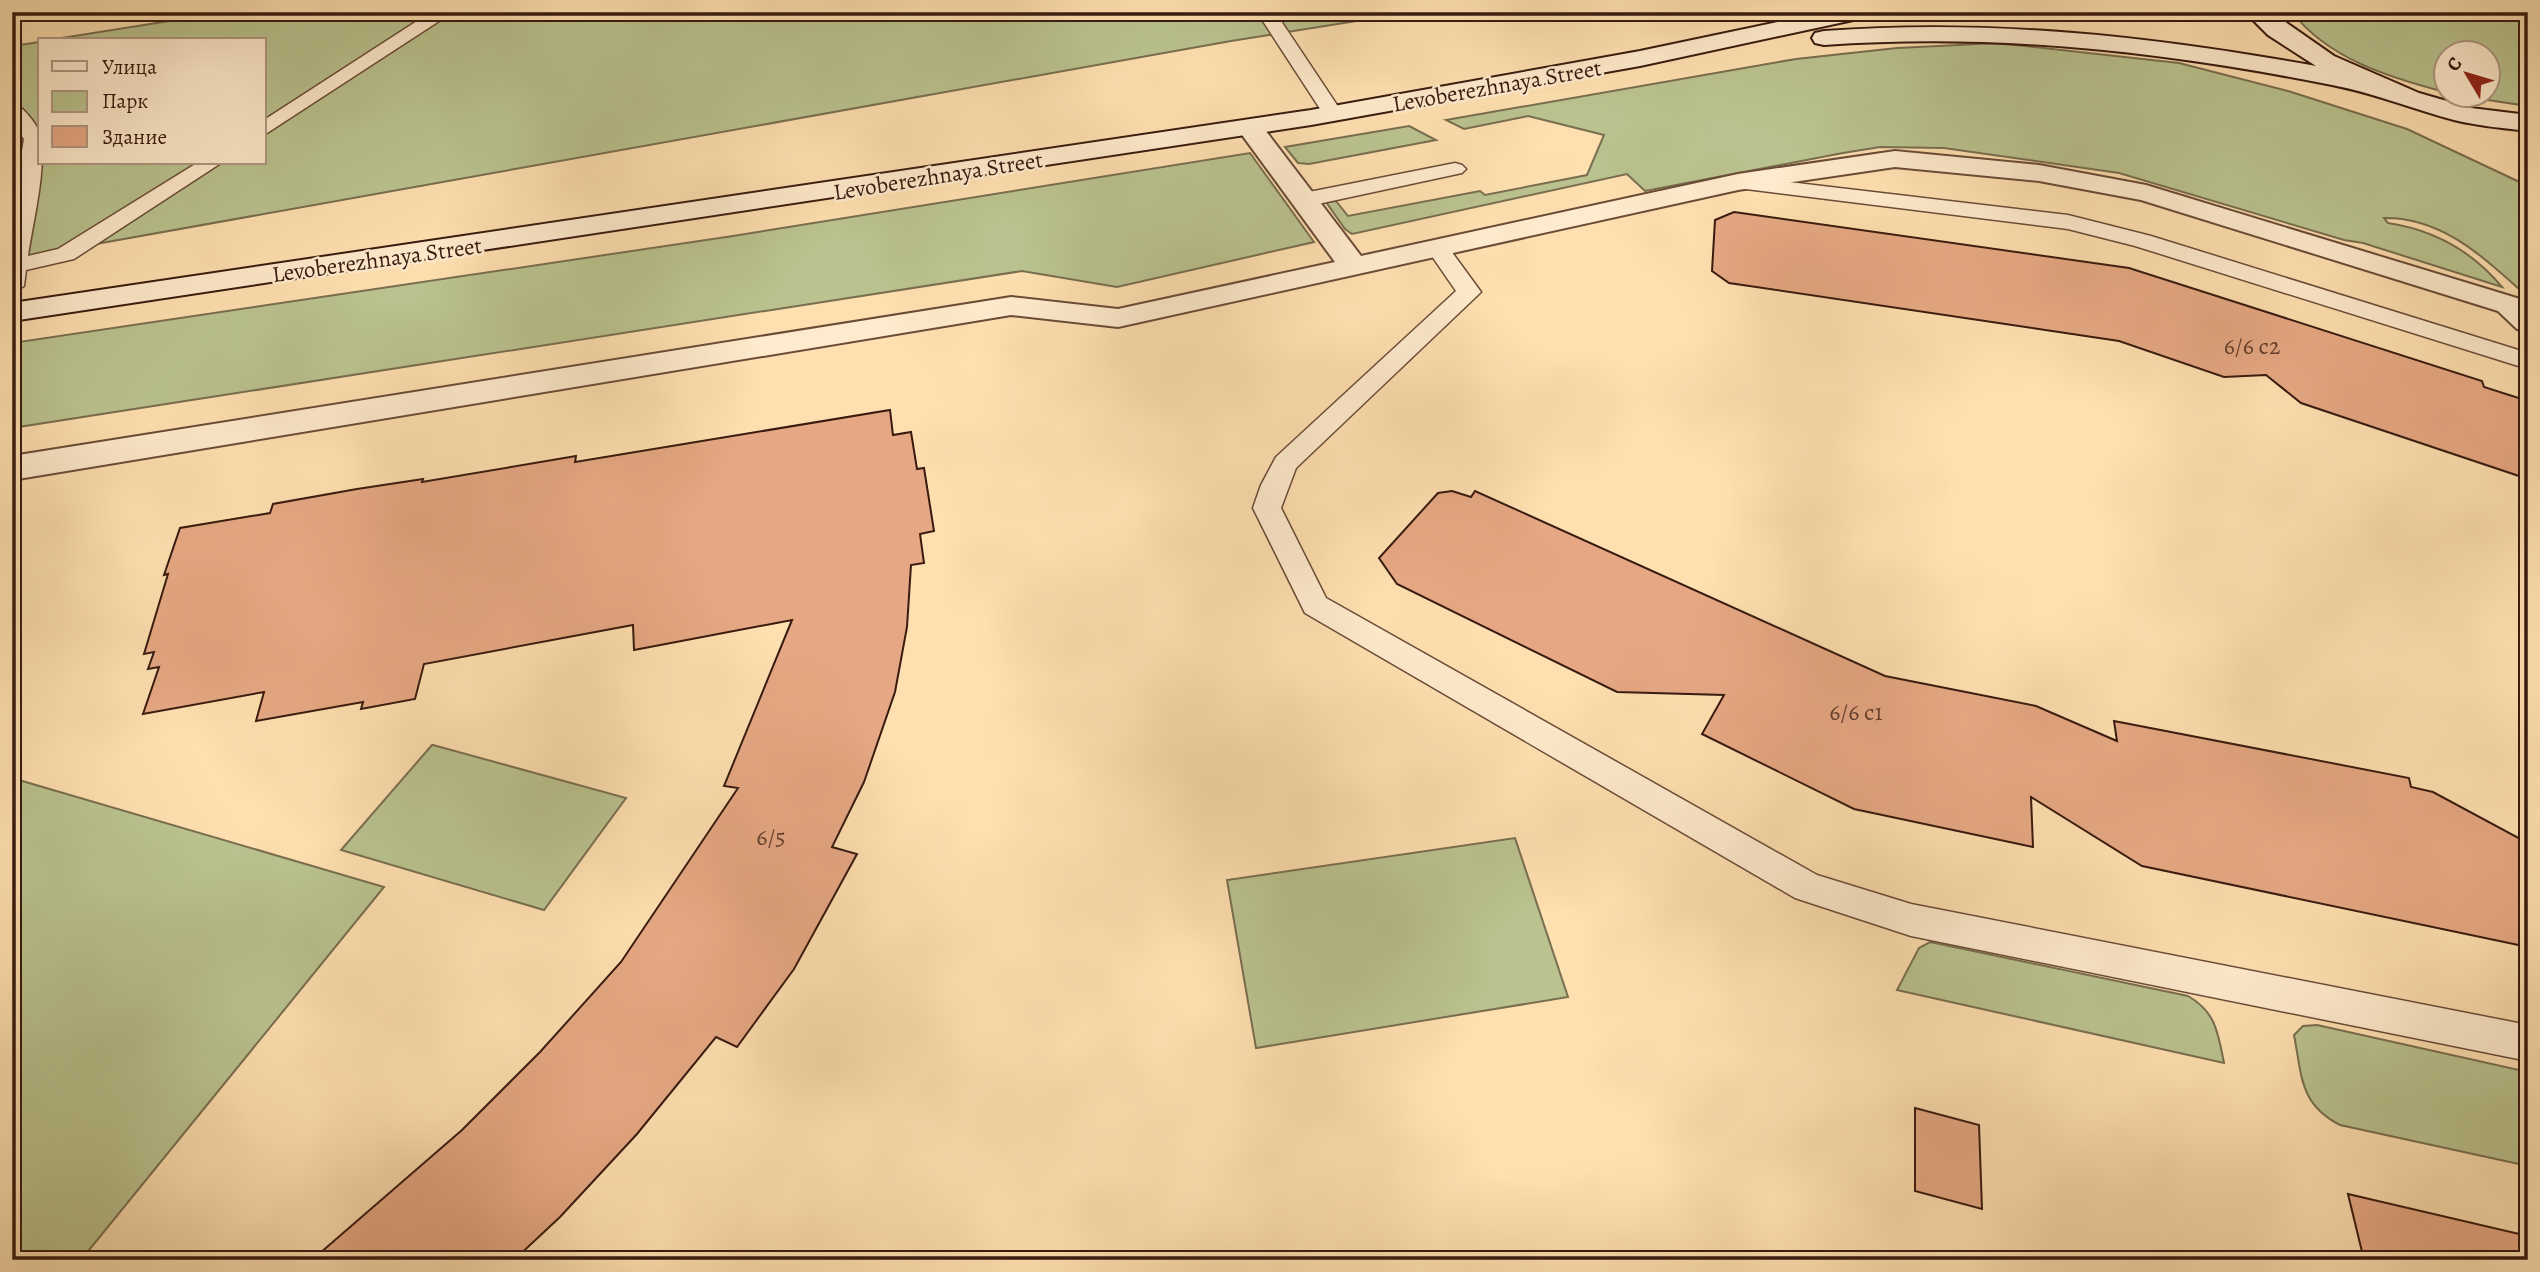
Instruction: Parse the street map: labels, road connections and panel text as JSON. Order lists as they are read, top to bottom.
{
  "streets": {
    "main road": ["Levoberezhnaya Street"]
  },
  "house_numbers": ["6/6 с2", "6/6 с1", "6/5"],
  "legend": ["Улица", "Парк", "Здание"],
  "north": "top left"
}
